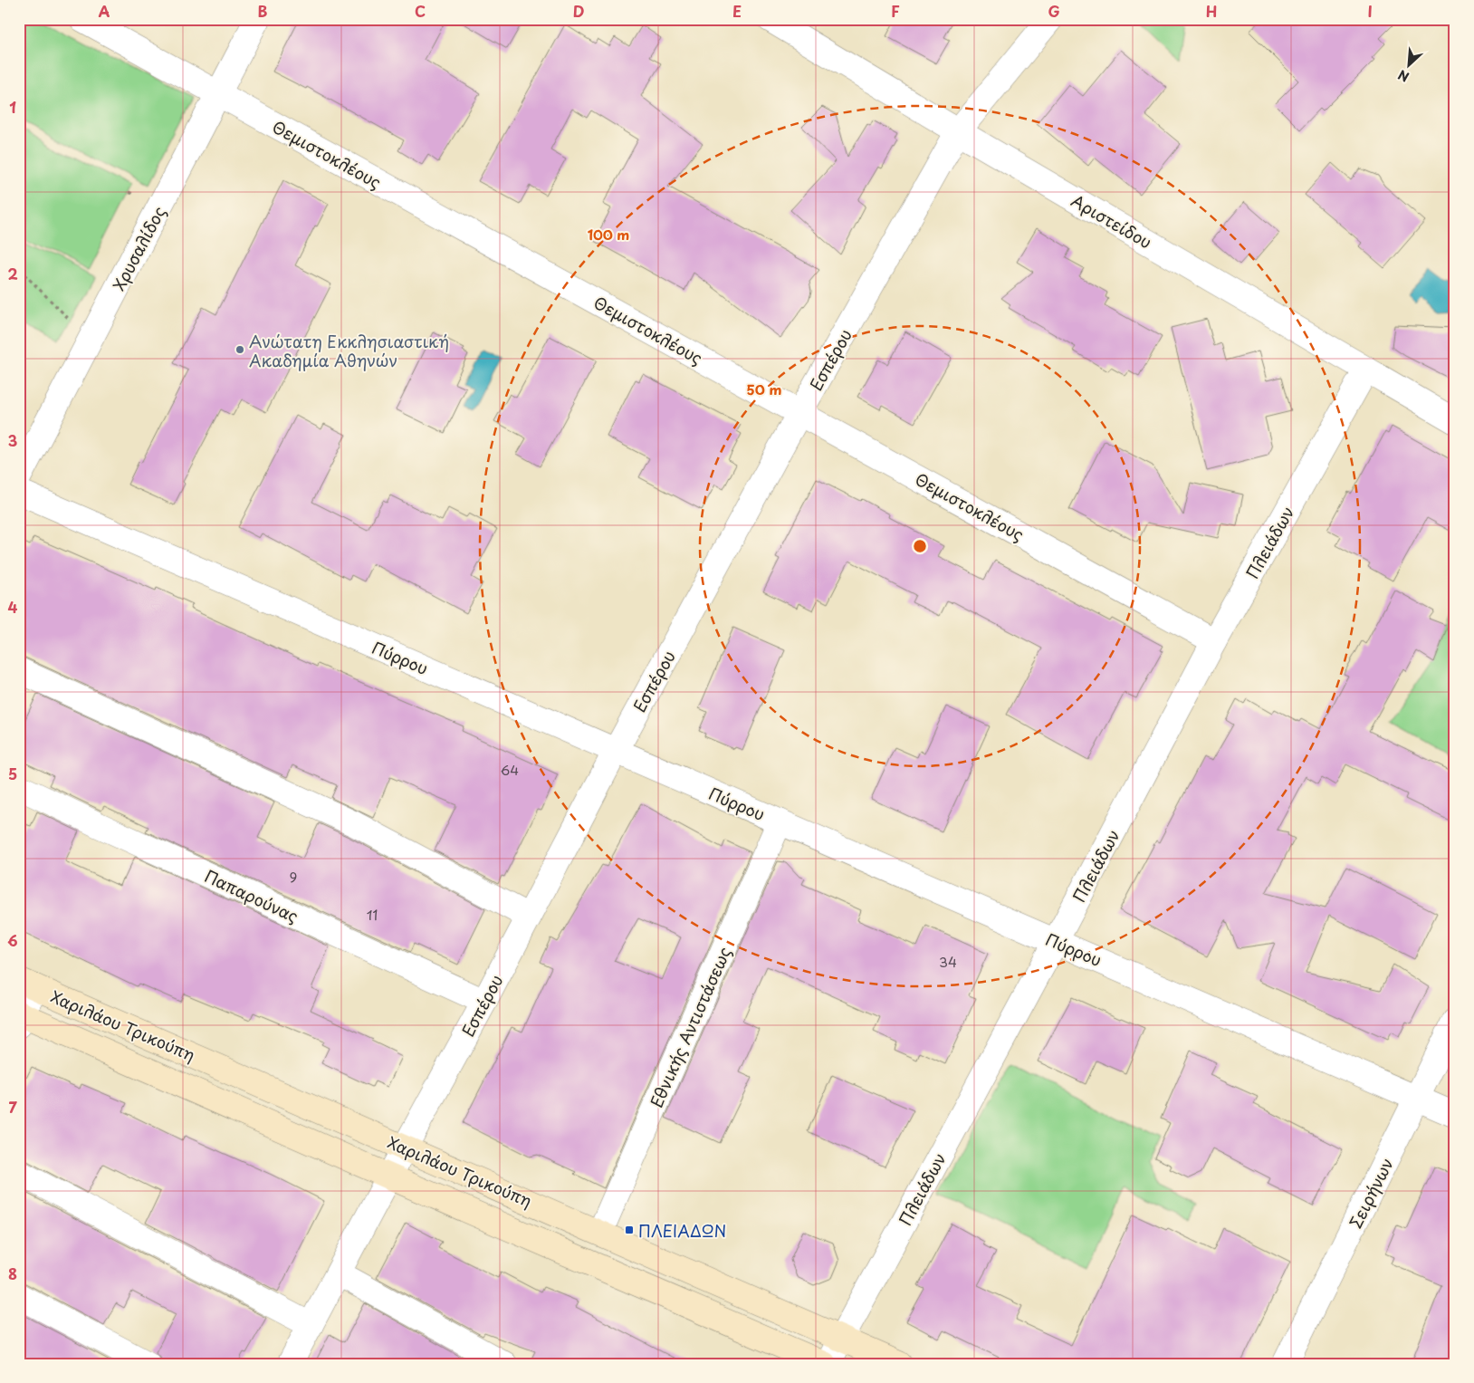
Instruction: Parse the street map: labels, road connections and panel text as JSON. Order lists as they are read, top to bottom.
{
  "streets": {
    "main road": ["Χαριλάου Τρικούπη"],
    "street": [
      "Θεμιστοκλέους",
      "Αριστείδου",
      "Χρυσαλίδος",
      "Εσπέρου",
      "Πλειάδων",
      "Πύρρου",
      "Παπαρούνας",
      "Εθνικής Αντιστάσεως",
      "Σειρήνων"
    ]
  },
  "crossings": [
    ["Θεμιστοκλέους", "Χρυσαλίδος"],
    ["Θεμιστοκλέους", "Εσπέρου"],
    ["Θεμιστοκλέους", "Πλειάδων"],
    ["Αριστείδου", "Εσπέρου"],
    ["Αριστείδου", "Πλειάδων"],
    ["Εσπέρου", "Πύρρου"],
    ["Εσπέρου", "Παπαρούνας"],
    ["Εσπέρου", "Χαριλάου Τρικούπη"],
    ["Πλειάδων", "Πύρρου"],
    ["Πλειάδων", "Χαριλάου Τρικούπη"],
    ["Πύρρου", "Εθνικής Αντιστάσεως"],
    ["Πύρρου", "Σειρήνων"],
    ["Χαριλάου Τρικούπη", "Εθνικής Αντιστάσεως"]
  ],
  "places": {
    "other": ["Ανώτατη Εκκλησιαστική Ακαδημία Αθηνών"],
    "transit": ["ΠΛΕΙΑΔΩΝ"]
  },
  "house_numbers": [
    "64",
    "9",
    "11",
    "34"
  ],
  "north": "bottom left",
  "grid": {
    "columns": [
      "A",
      "B",
      "C",
      "D",
      "E",
      "F",
      "G",
      "H",
      "I"
    ],
    "rows": [
      "1",
      "2",
      "3",
      "4",
      "5",
      "6",
      "7",
      "8"
    ]
  },
  "rings": ["100 m", "50 m"]
}
